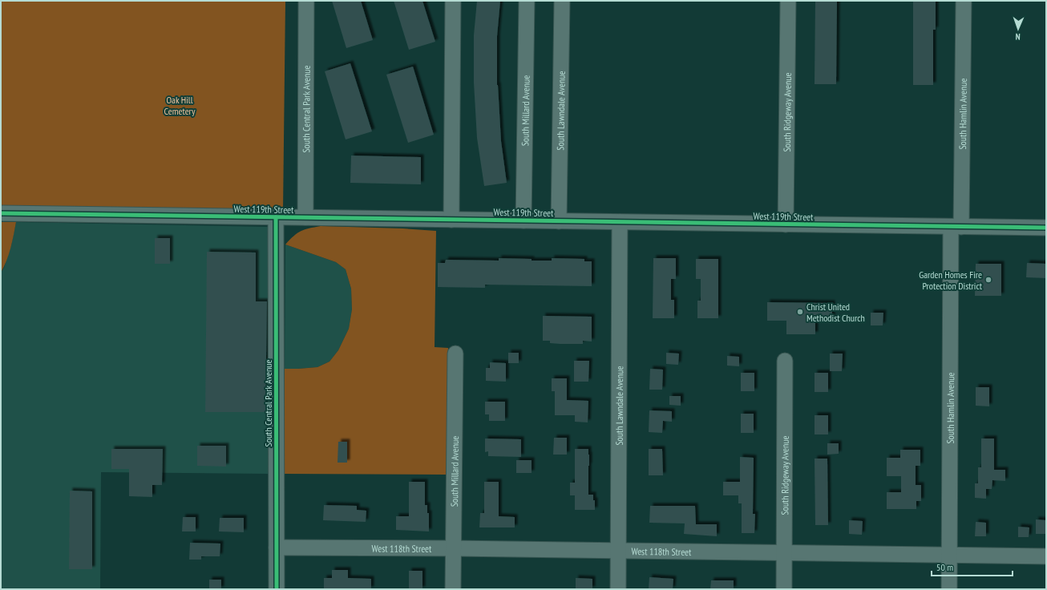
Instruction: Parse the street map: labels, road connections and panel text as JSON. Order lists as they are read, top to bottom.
{
  "streets": {
    "street": [
      "South Central Park Avenue",
      "South Millard Avenue",
      "South Lawndale Avenue",
      "South Ridgeway Avenue",
      "South Hamlin Avenue",
      "West 119th Street",
      "West 118th Street"
    ]
  },
  "crossings": [
    ["South Central Park Avenue", "West 119th Street"],
    ["South Central Park Avenue", "West 118th Street"],
    ["South Millard Avenue", "West 119th Street"],
    ["South Millard Avenue", "West 118th Street"],
    ["South Lawndale Avenue", "West 119th Street"],
    ["South Lawndale Avenue", "West 118th Street"],
    ["South Ridgeway Avenue", "West 119th Street"],
    ["South Ridgeway Avenue", "West 118th Street"],
    ["South Hamlin Avenue", "West 119th Street"],
    ["South Hamlin Avenue", "West 118th Street"]
  ],
  "parks": ["Oak Hill Cemetery"],
  "places": ["Garden Homes Fire Protection District", "Christ United Methodist Church"],
  "scale_bar": "50 m",
  "north": "bottom"
}
